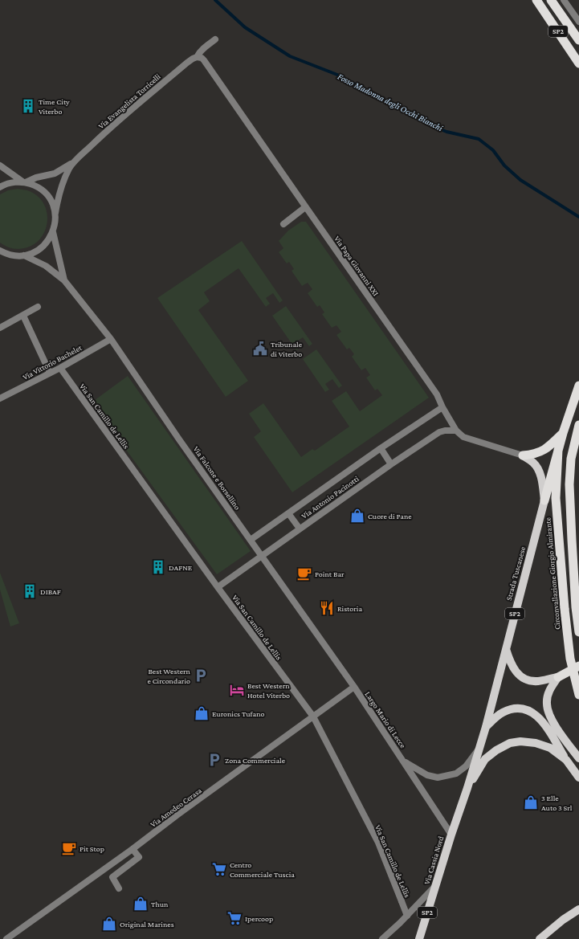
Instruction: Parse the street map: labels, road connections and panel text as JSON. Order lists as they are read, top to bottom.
{
  "streets": {
    "highway": ["SP2", "Circonvallazione Giorgio Almirante"],
    "main road": ["Strada Tuscanese", "Via Cassia Nord"],
    "street": [
      "Via Evangelista Torricelli",
      "Via Papa Giovanni XXI",
      "Via Vittorio Bachelet",
      "Via San Camillo de Lellis",
      "Via Falcone e Borsellino",
      "Via Antonio Pacinotti",
      "Largo Mario di Lecce",
      "Via Amedeo Cerasa"
    ]
  },
  "crossings": [
    ["SP2", "Strada Tuscanese"],
    ["SP2", "Circonvallazione Giorgio Almirante"],
    ["Via Evangelista Torricelli", "Via Papa Giovanni XXI"],
    ["Via Evangelista Torricelli", "Via Falcone e Borsellino"],
    ["Via Papa Giovanni XXI", "Via Antonio Pacinotti"],
    ["Via Vittorio Bachelet", "Via San Camillo de Lellis"],
    ["Via Vittorio Bachelet", "Via Falcone e Borsellino"],
    ["Via San Camillo de Lellis", "Via Antonio Pacinotti"],
    ["Via San Camillo de Lellis", "Via Amedeo Cerasa"],
    ["Via Falcone e Borsellino", "Via Antonio Pacinotti"],
    ["Via Falcone e Borsellino", "Largo Mario di Lecce"],
    ["Via Falcone e Borsellino", "Via Amedeo Cerasa"],
    ["Strada Tuscanese", "Via Cassia Nord"],
    ["Largo Mario di Lecce", "Via Amedeo Cerasa"],
    ["Largo Mario di Lecce", "Via Cassia Nord"]
  ],
  "water": ["Fosso Madonna degli Occhi Bianchi"],
  "places": {
    "building": ["Time City Viterbo", "DAFNE", "DIBAF"],
    "public building": ["Tribunale di Viterbo"],
    "shop": [
      "Cuore di Pane",
      "Euronics Tufano",
      "3 Elle Auto 3 Srl",
      "Thun",
      "Original Marines"
    ],
    "cafe": ["Point Bar", "Pit Stop"],
    "restaurant": ["Ristoria"],
    "parking": ["Best Western e Circondario", "Zona Commerciale"],
    "hotel": ["Best Western Hotel Viterbo"],
    "supermarket": ["Centro Commerciale Tuscia", "Ipercoop"]
  }
}
